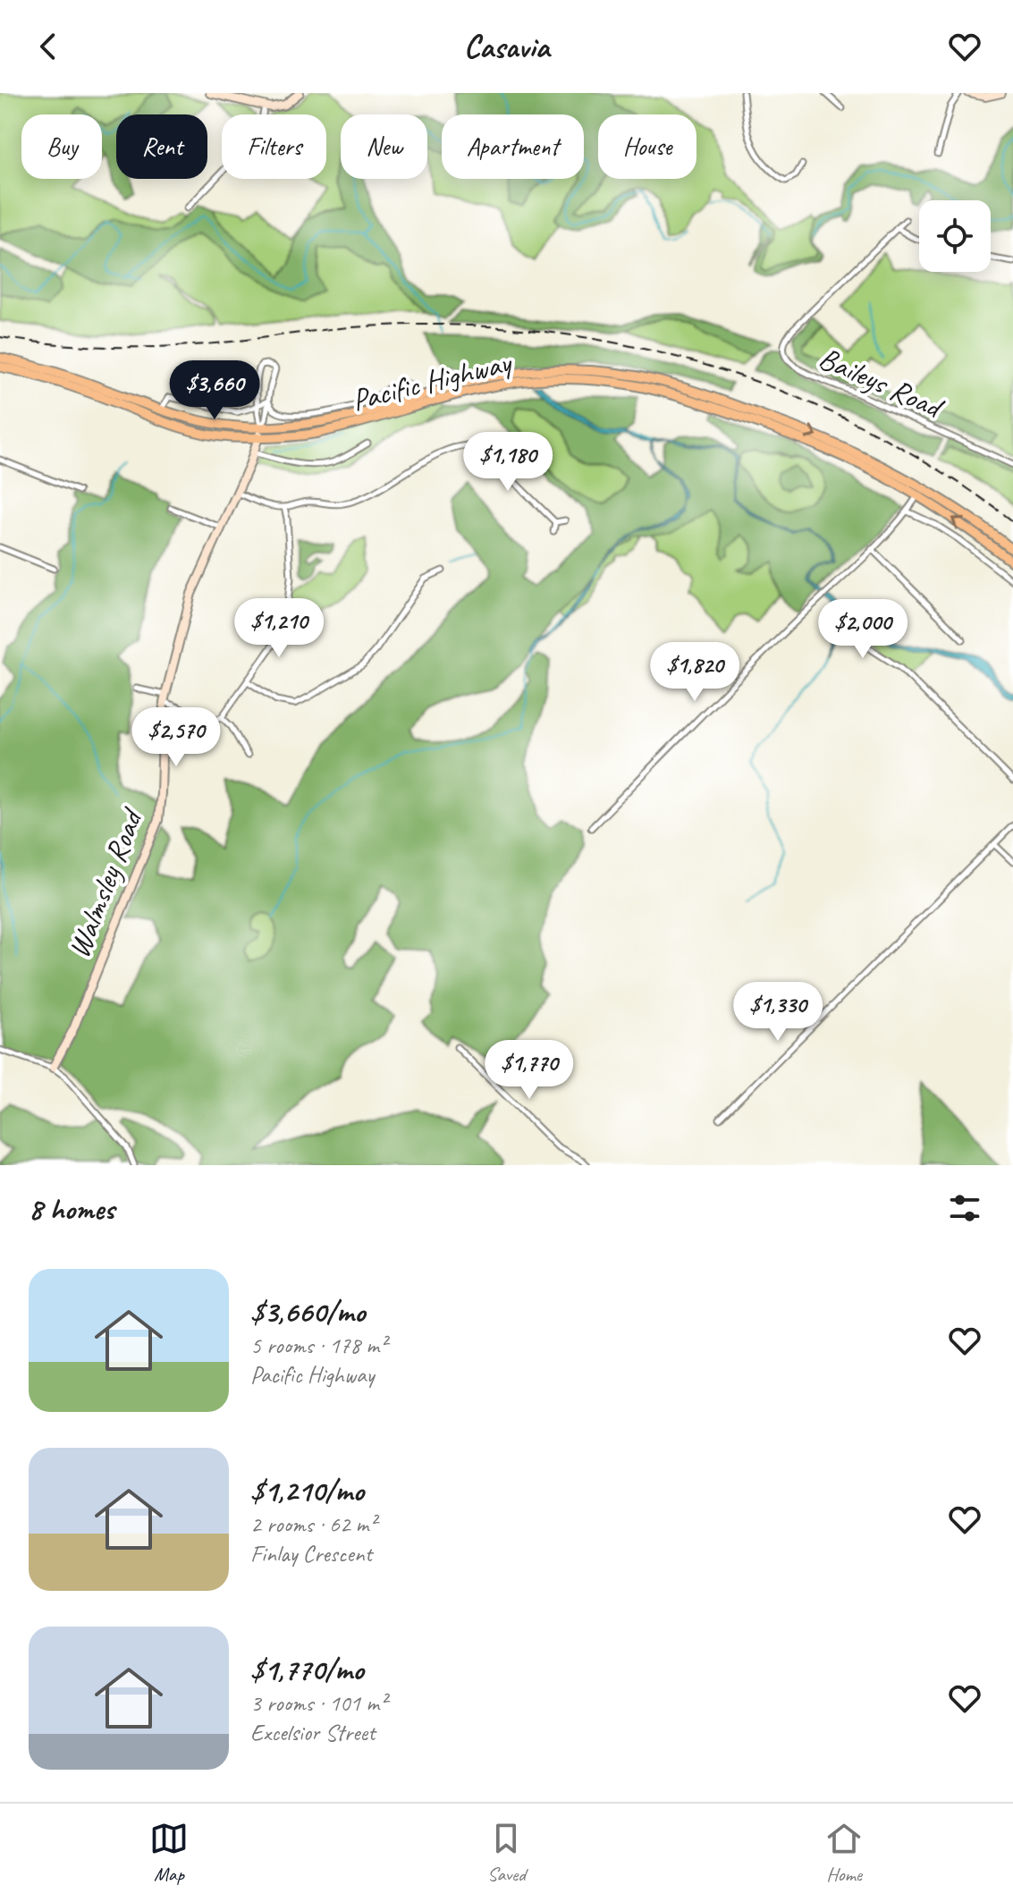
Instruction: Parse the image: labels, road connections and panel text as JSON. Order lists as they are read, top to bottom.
{
  "streets": {
    "main road": ["Pacific Highway"],
    "street": ["Baileys Road", "Walmsley Road"]
  },
  "crossings": [
    ["Pacific Highway", "Walmsley Road"]
  ],
  "page": {
    "header": "Casavia",
    "chip": [
      "Buy",
      "Rent",
      "Filters",
      "New",
      "Apartment",
      "House"
    ],
    "price": [
      "$3,660",
      "$1,180",
      "$1,210",
      "$2,000",
      "$1,820",
      "$2,570",
      "$1,330",
      "$1,770"
    ],
    "heading": "8 homes",
    "list": [
      {
        "name": "$3,660/mo",
        "note": "5 rooms · 178 m² · Pacific Highway"
      },
      {
        "name": "$1,210/mo",
        "note": "2 rooms · 62 m² · Finlay Crescent"
      },
      {
        "name": "$1,770/mo",
        "note": "3 rooms · 101 m² · Excelsior Street"
      }
    ],
    "tabs": ["Map", "Saved", "Home"]
  }
}
